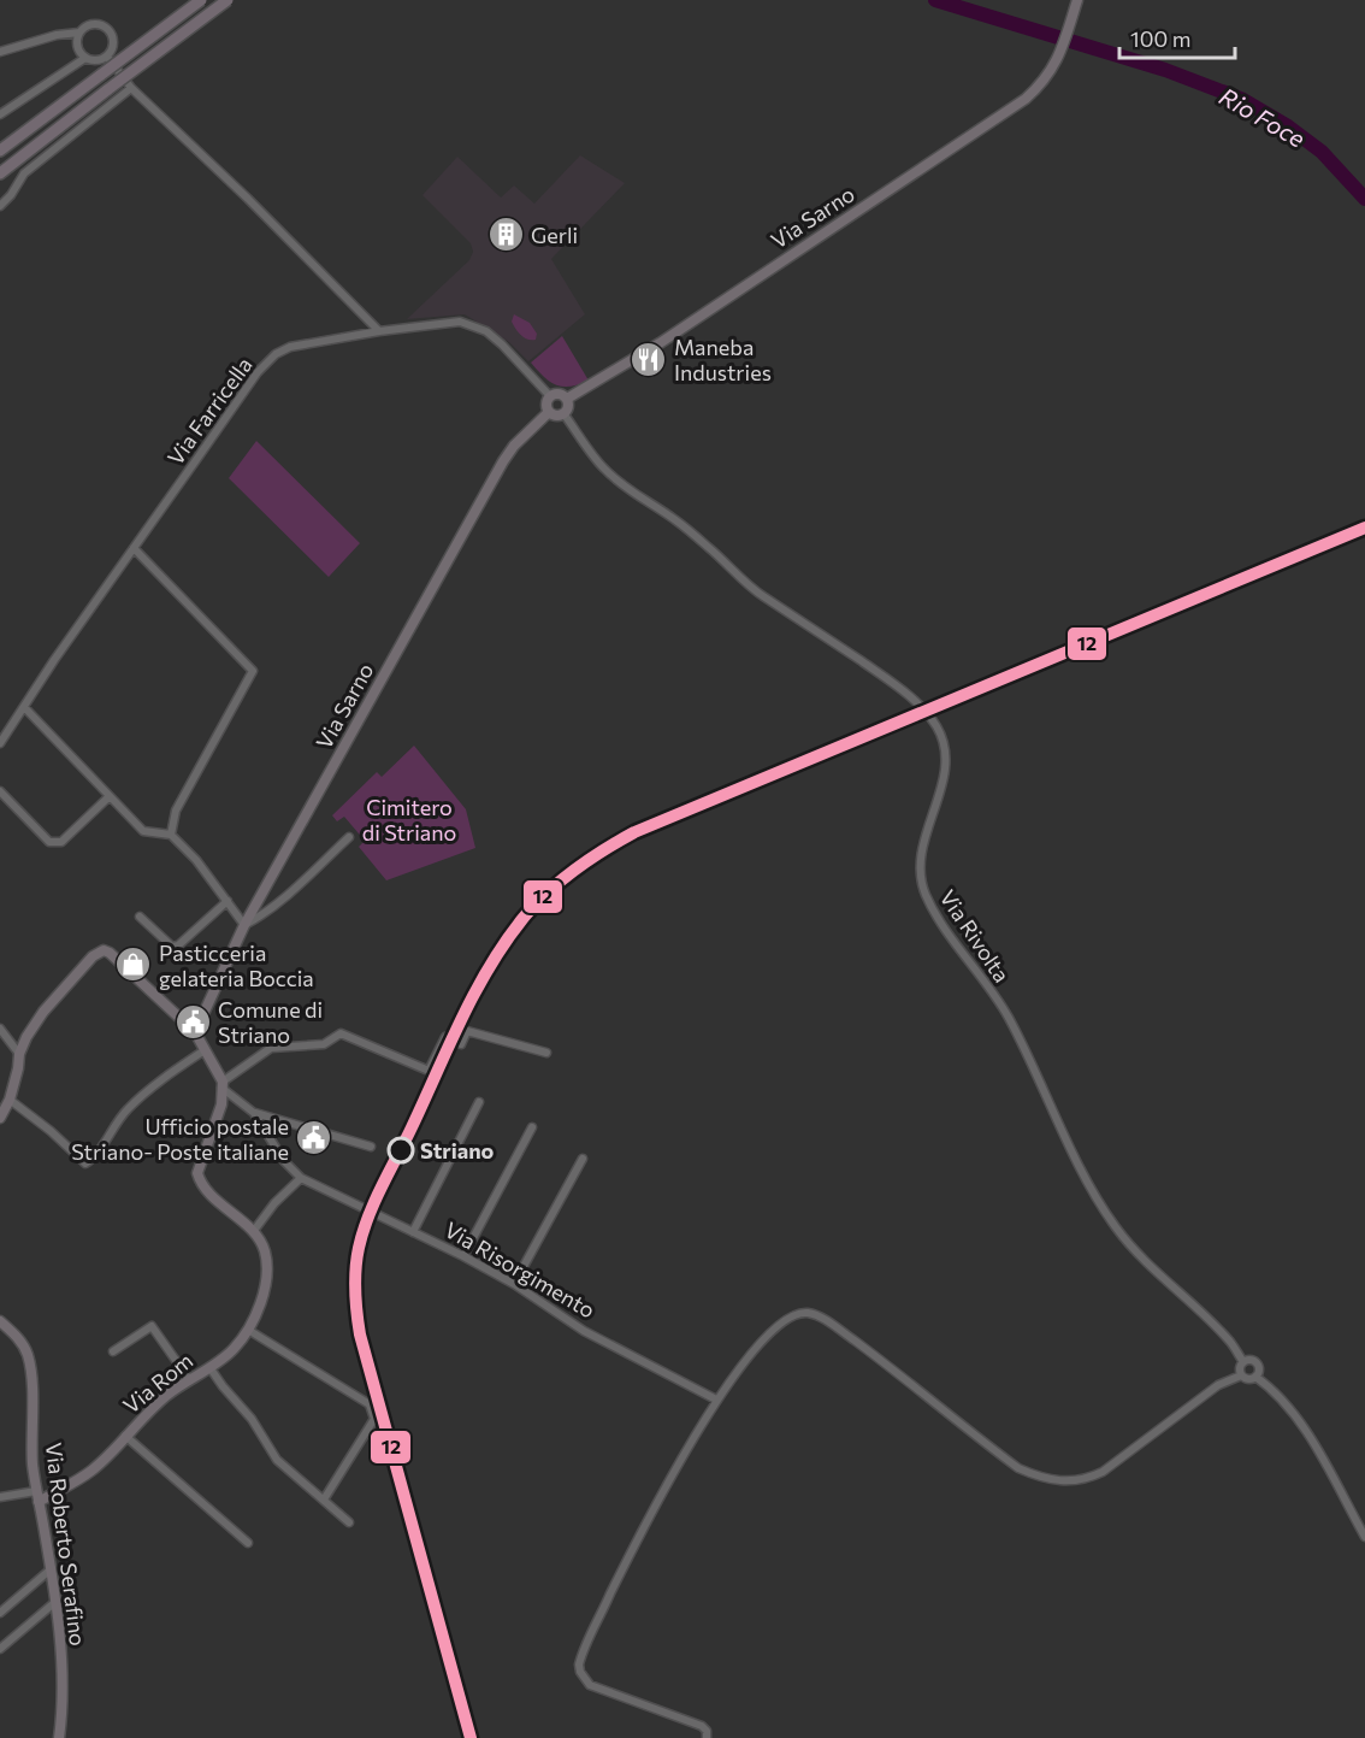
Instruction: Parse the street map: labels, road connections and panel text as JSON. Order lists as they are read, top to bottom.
{
  "streets": {
    "main road": [
      "Via Sarno",
      "Via Risorgimento",
      "Via Rom",
      "Via Roberto Serafino"
    ],
    "street": ["Via Farricella", "Via Rivolta"]
  },
  "crossings": [
    ["Via Sarno", "Via Farricella"],
    ["Via Sarno", "Via Rivolta"],
    ["Via Sarno", "Via Risorgimento"],
    ["Via Farricella", "Via Rivolta"],
    ["Via Rom", "Via Roberto Serafino"]
  ],
  "water": ["Rio Foce"],
  "parks": ["Cimitero di Striano"],
  "places": {
    "building": ["Gerli"],
    "restaurant": ["Maneba Industries"],
    "shop": ["Pasticceria gelateria Boccia"],
    "public building": ["Comune di Striano", "Ufficio postale Striano- Poste italiane"],
    "other": ["Striano"]
  },
  "lines": ["transit line 12"],
  "scale_bar": "100 m"
}
